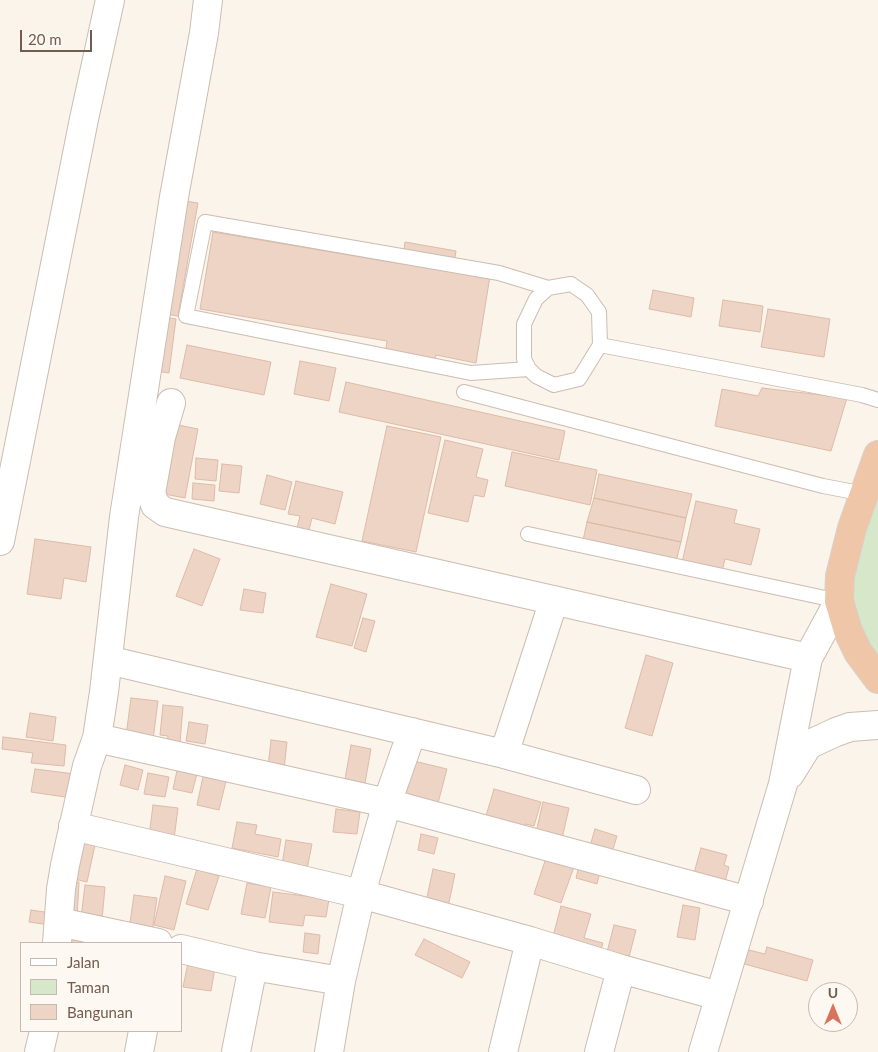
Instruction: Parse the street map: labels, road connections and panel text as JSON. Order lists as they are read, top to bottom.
{
  "legend": ["Jalan", "Taman", "Bangunan"],
  "scale_bar": "20 m",
  "north": "top"
}
